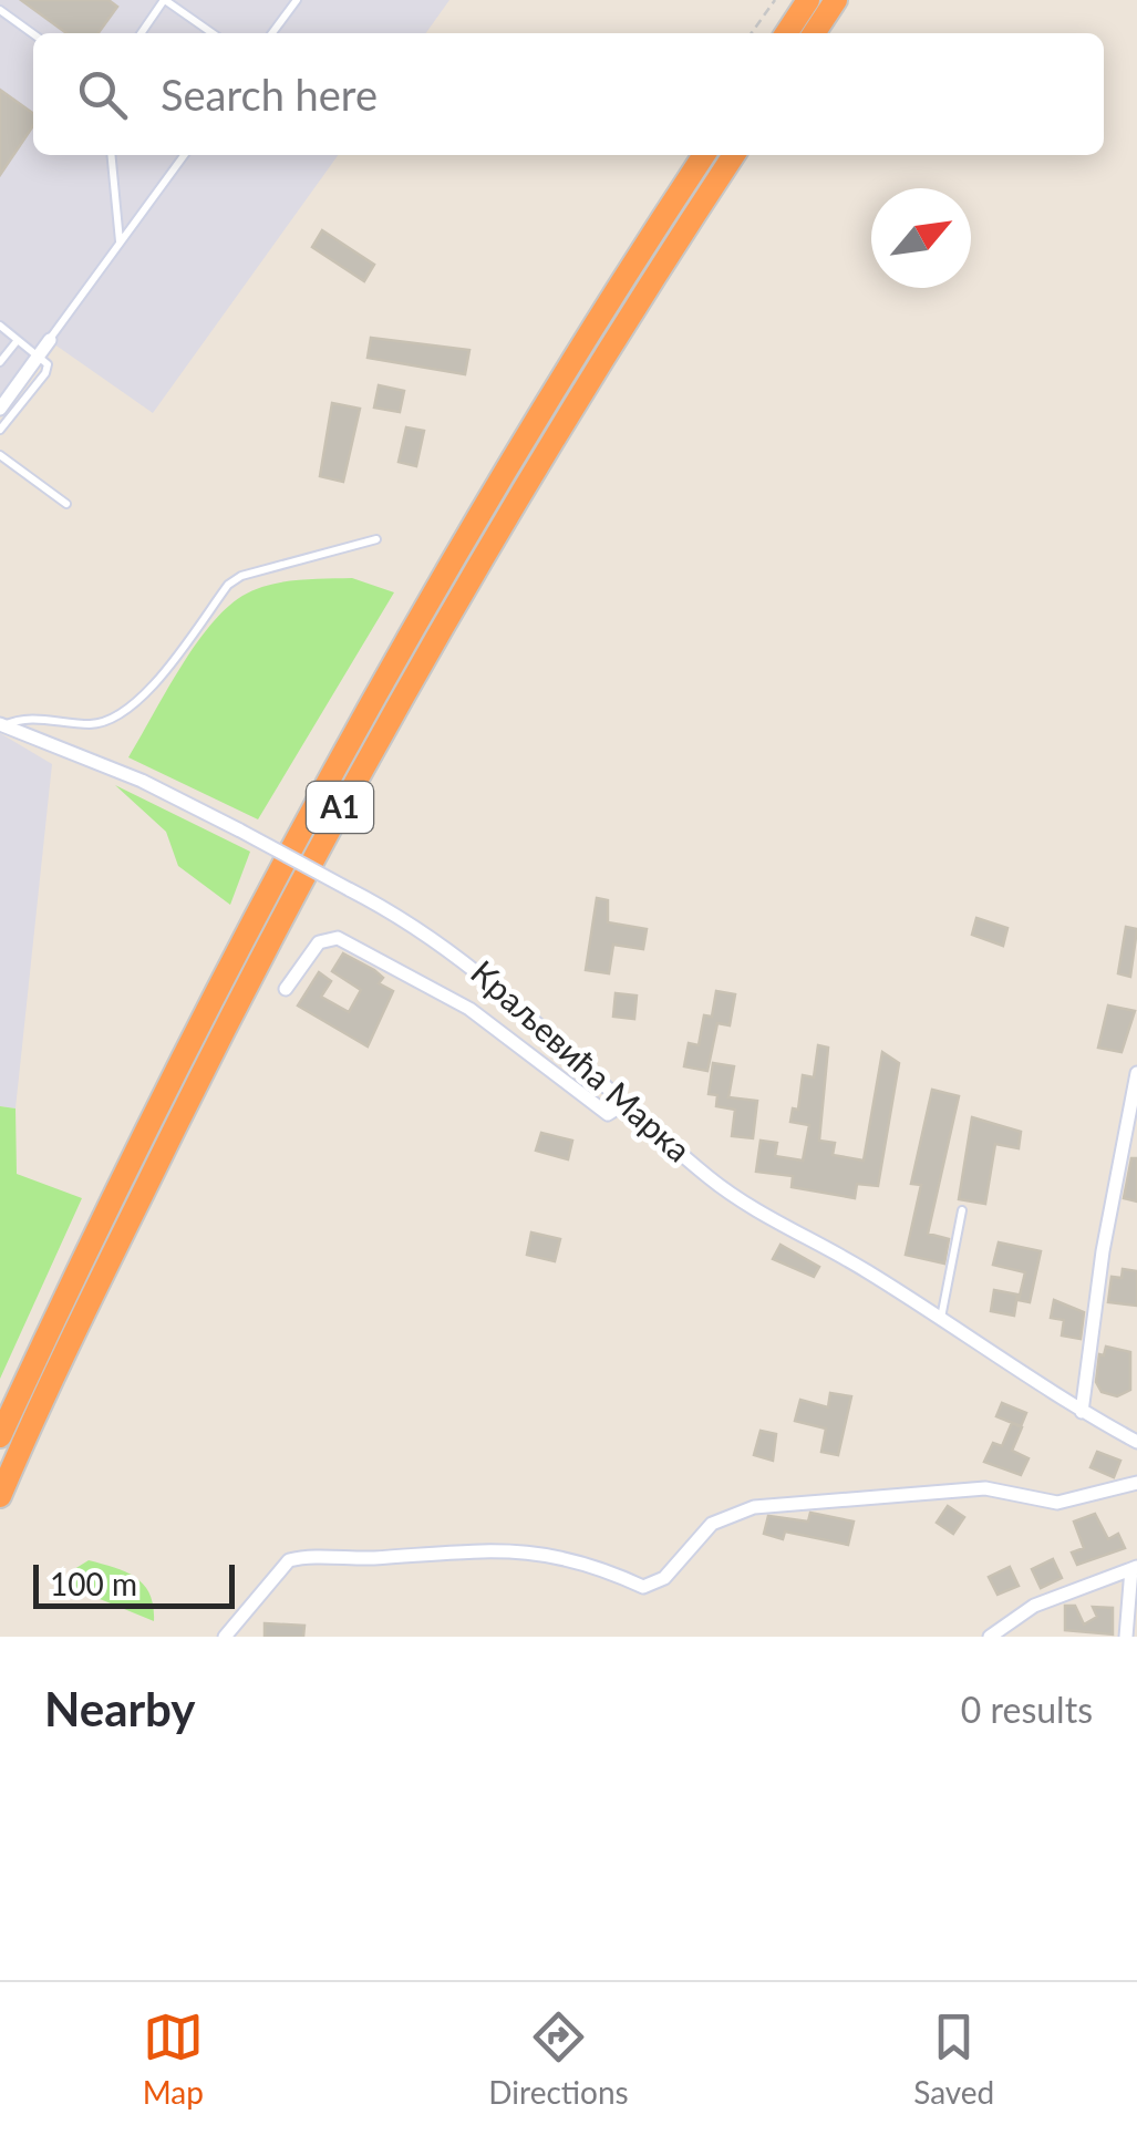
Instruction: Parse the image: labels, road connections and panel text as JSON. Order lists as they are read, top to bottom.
{
  "streets": {
    "highway": ["A1"],
    "street": ["Краљевића Марка"]
  },
  "scale_bar": "100 m",
  "north": "top right",
  "page": {
    "search": "Search here",
    "scale": "100 m",
    "heading": ["Nearby", "0 results"],
    "nav": ["Map", "Directions", "Saved"]
  }
}
